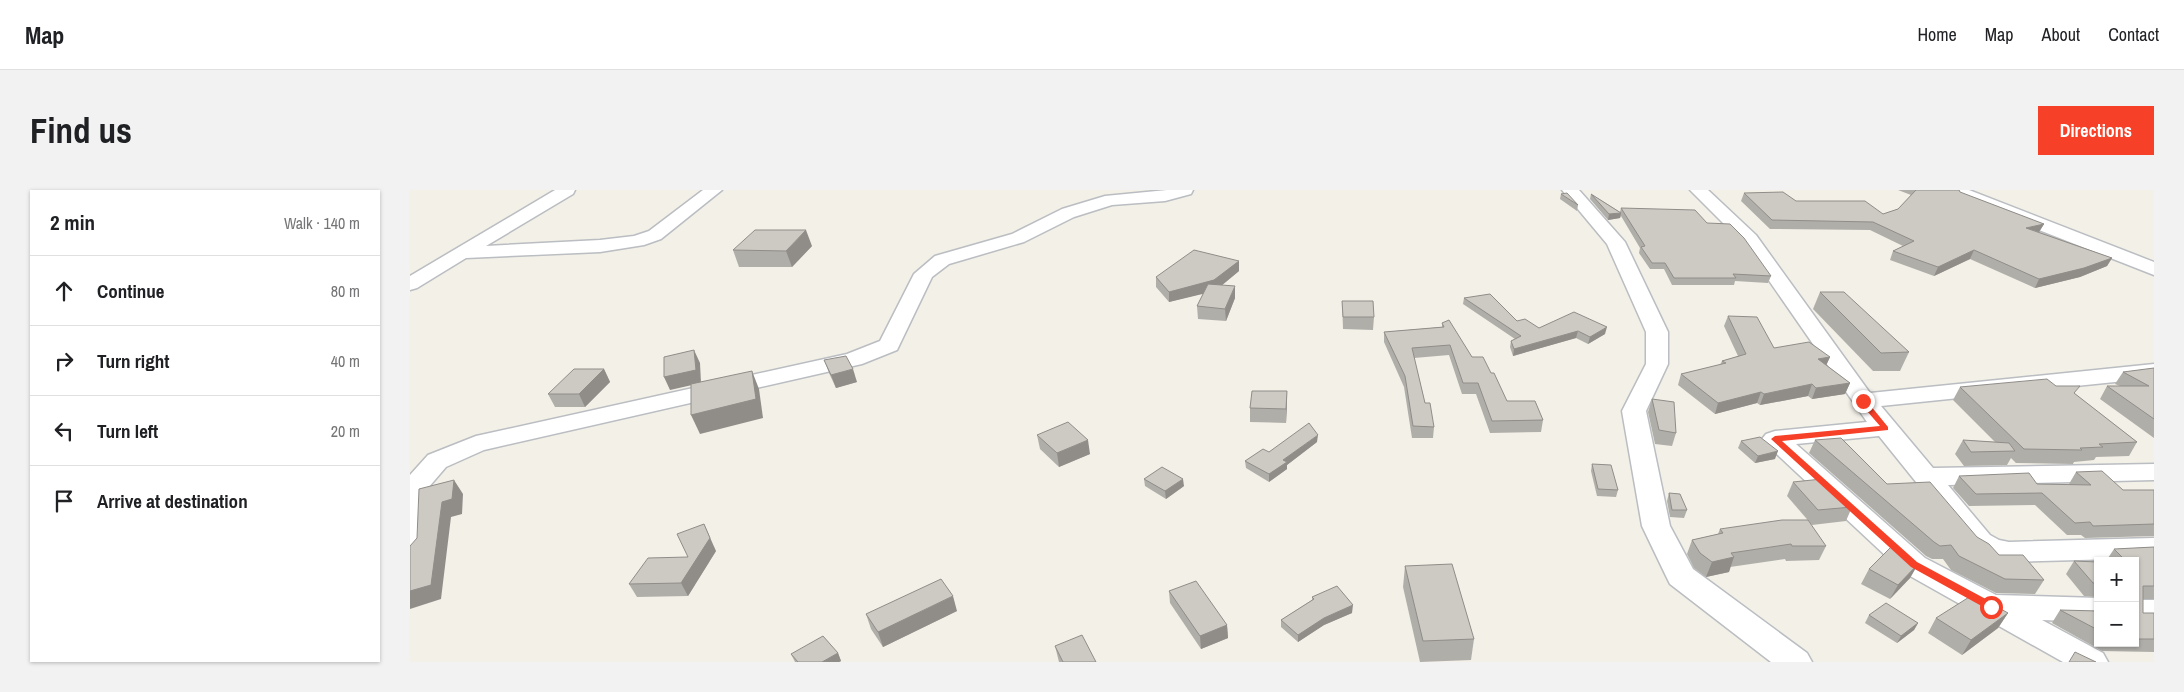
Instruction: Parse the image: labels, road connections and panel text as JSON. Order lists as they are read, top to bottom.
{
  "page": {
    "header": "Map",
    "nav": [
      "Home",
      "Map",
      "About",
      "Contact"
    ],
    "buttons": "Directions",
    "title": "Find us",
    "heading": ["2 min", "Walk · 140 m"],
    "list": [
      ["Continue", "80 m"],
      ["Turn right", "40 m"],
      ["Turn left", "20 m"],
      "Arrive at destination"
    ],
    "map_buttons": ["+", "−"]
  }
}
